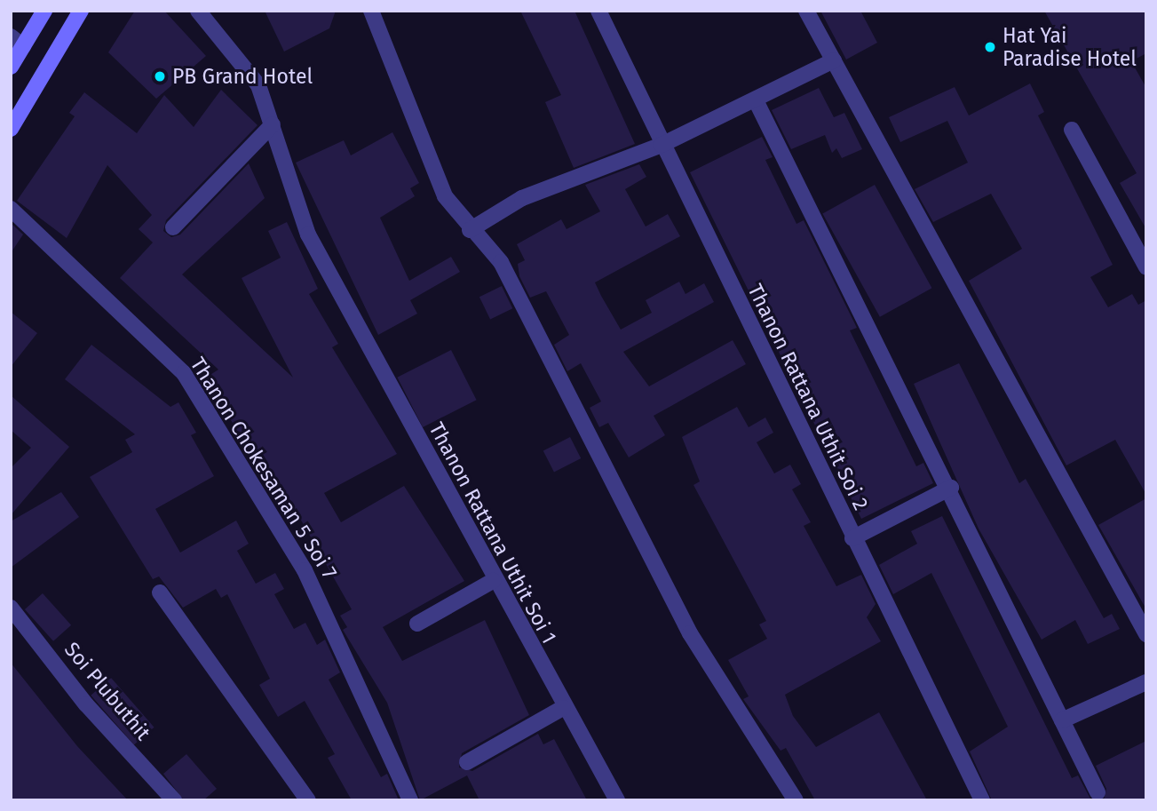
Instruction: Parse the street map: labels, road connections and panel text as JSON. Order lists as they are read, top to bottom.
{
  "streets": {
    "street": [
      "Thanon Rattana Uthit Soi 2",
      "Thanon Chokesaman 5 Soi 7",
      "Thanon Rattana Uthit Soi 1",
      "Soi Plubuthit"
    ]
  },
  "places": ["Hat Yai Paradise Hotel", "PB Grand Hotel"]
}
